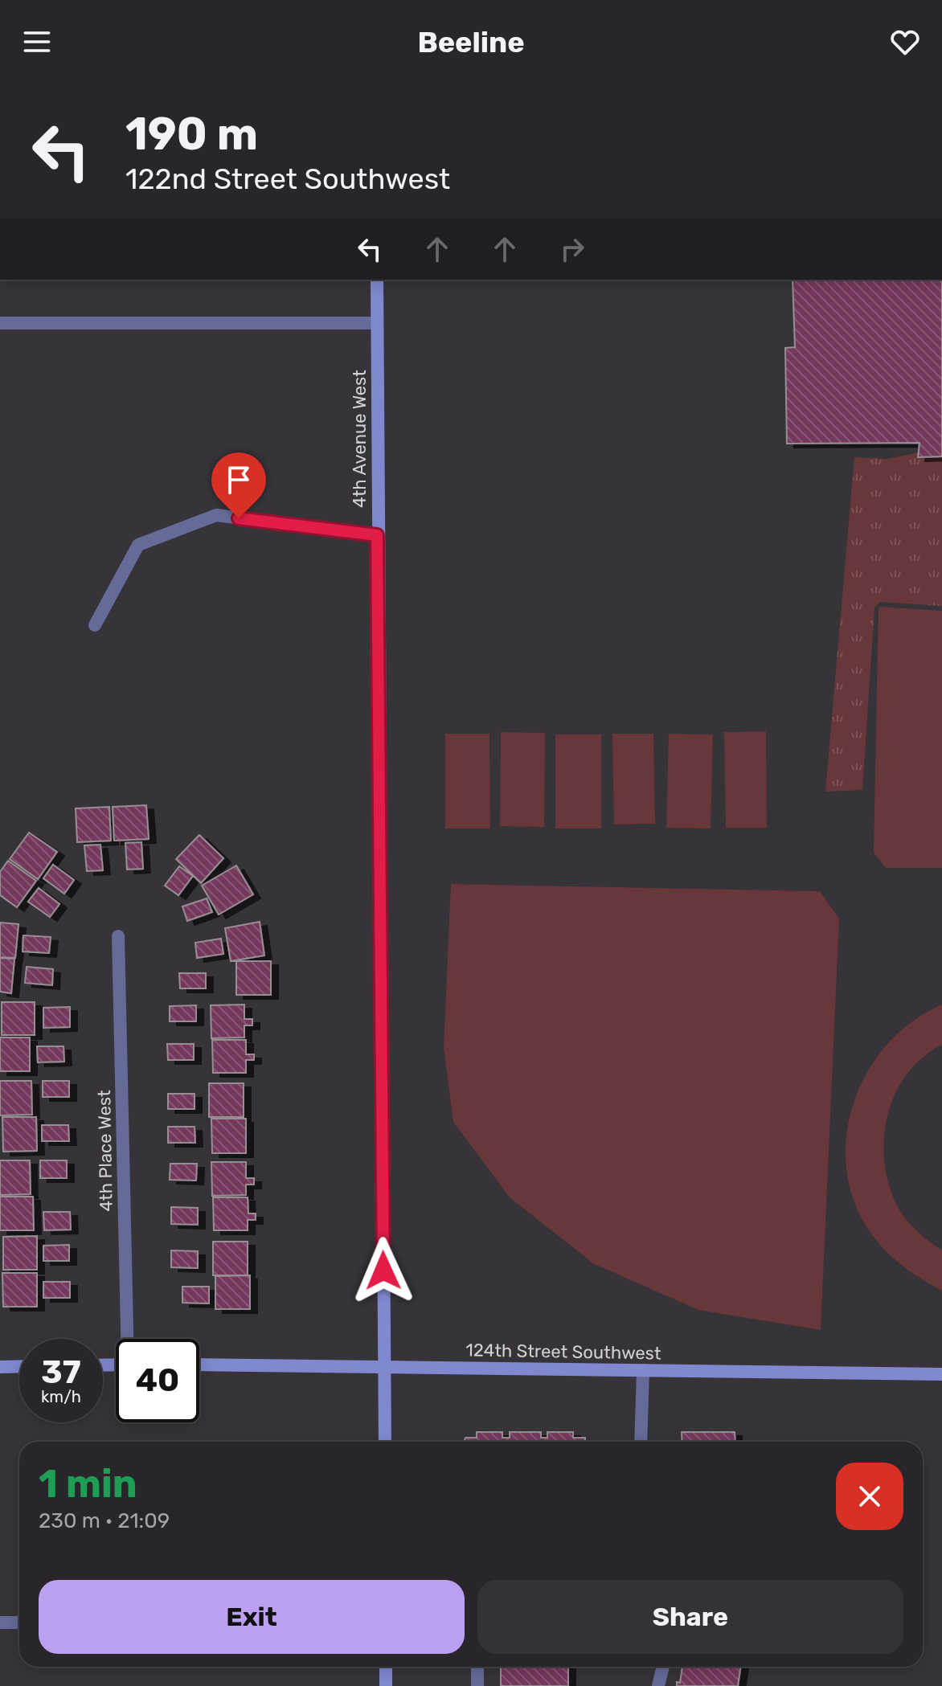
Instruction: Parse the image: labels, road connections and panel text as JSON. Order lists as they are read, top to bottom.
{
  "streets": {
    "street": ["4th Avenue West", "4th Place West", "124th Street Southwest"]
  },
  "crossings": [
    ["4th Avenue West", "124th Street Southwest"]
  ],
  "page": {
    "header": "Beeline",
    "turn": ["190 m", "122nd Street Southwest"],
    "speed": "37 km/h",
    "limit": "40",
    "heading": ["1 min", "230 m · 21:09"],
    "buttons": ["Exit", "Share"]
  }
}
